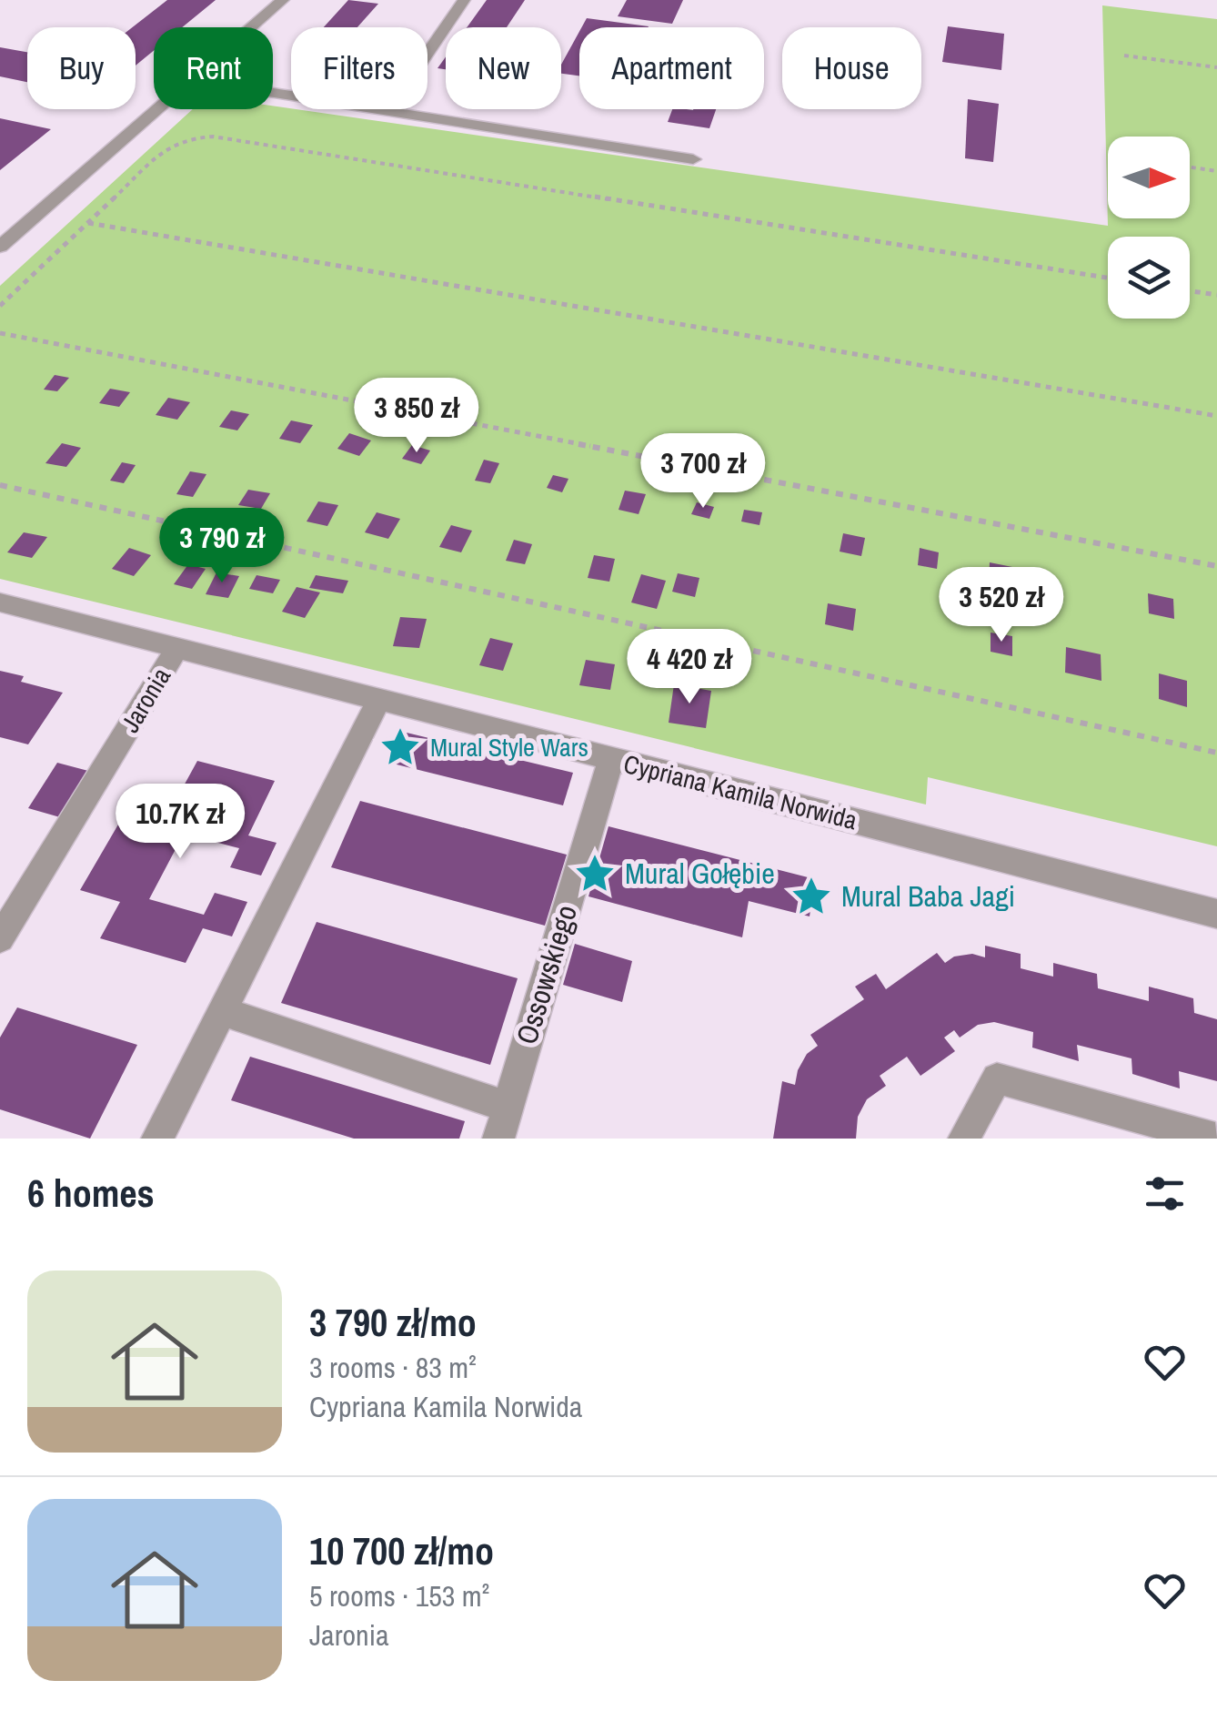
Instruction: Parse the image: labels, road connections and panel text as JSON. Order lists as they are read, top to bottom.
{
  "streets": {
    "street": ["Jaronia", "Cypriana Kamila Norwida", "Ossowskiego"]
  },
  "crossings": [
    ["Jaronia", "Cypriana Kamila Norwida"],
    ["Cypriana Kamila Norwida", "Ossowskiego"]
  ],
  "places": {
    "place": ["Mural Style Wars", "Mural Gołębie", "Mural Baba Jagi"]
  },
  "north": "right",
  "page": {
    "chip": [
      "Buy",
      "Rent",
      "Filters",
      "New",
      "Apartment",
      "House"
    ],
    "price": [
      "3 850 zł",
      "3 700 zł",
      "3 790 zł",
      "3 520 zł",
      "4 420 zł",
      "10.7K zł"
    ],
    "heading": "6 homes",
    "list": [
      {
        "name": "3 790 zł/mo",
        "note": "3 rooms · 83 m² · Cypriana Kamila Norwida"
      },
      {
        "name": "10 700 zł/mo",
        "note": "5 rooms · 153 m² · Jaronia"
      }
    ]
  }
}
